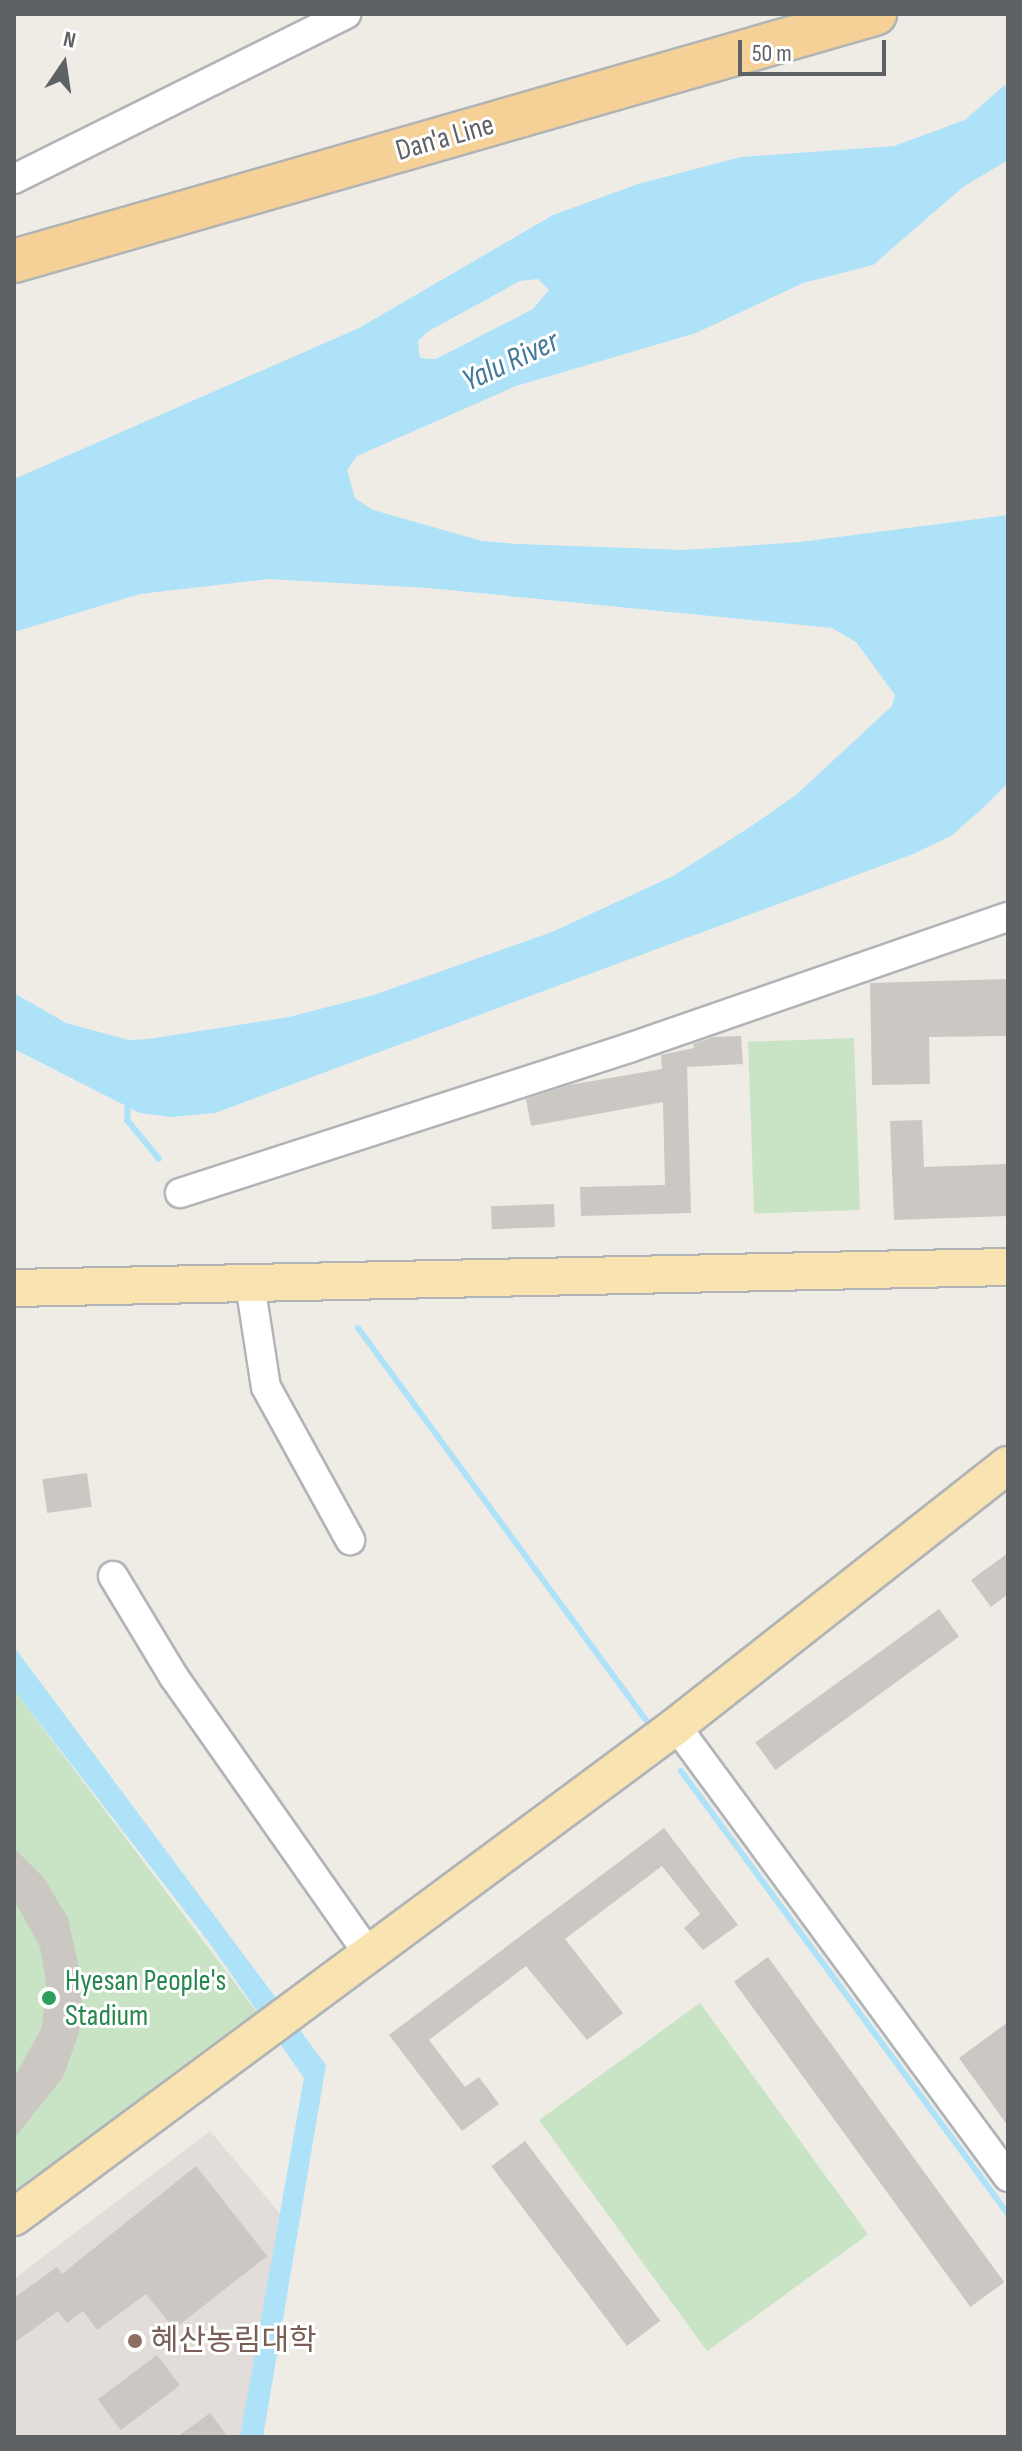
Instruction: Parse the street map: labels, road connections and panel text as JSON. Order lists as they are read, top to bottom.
{
  "streets": {
    "highway": ["Dan'a Line"]
  },
  "water": ["Yalu River"],
  "places": ["Hyesan People's Stadium", "혜산농림대학"],
  "scale_bar": "50 m",
  "north": "top"
}
